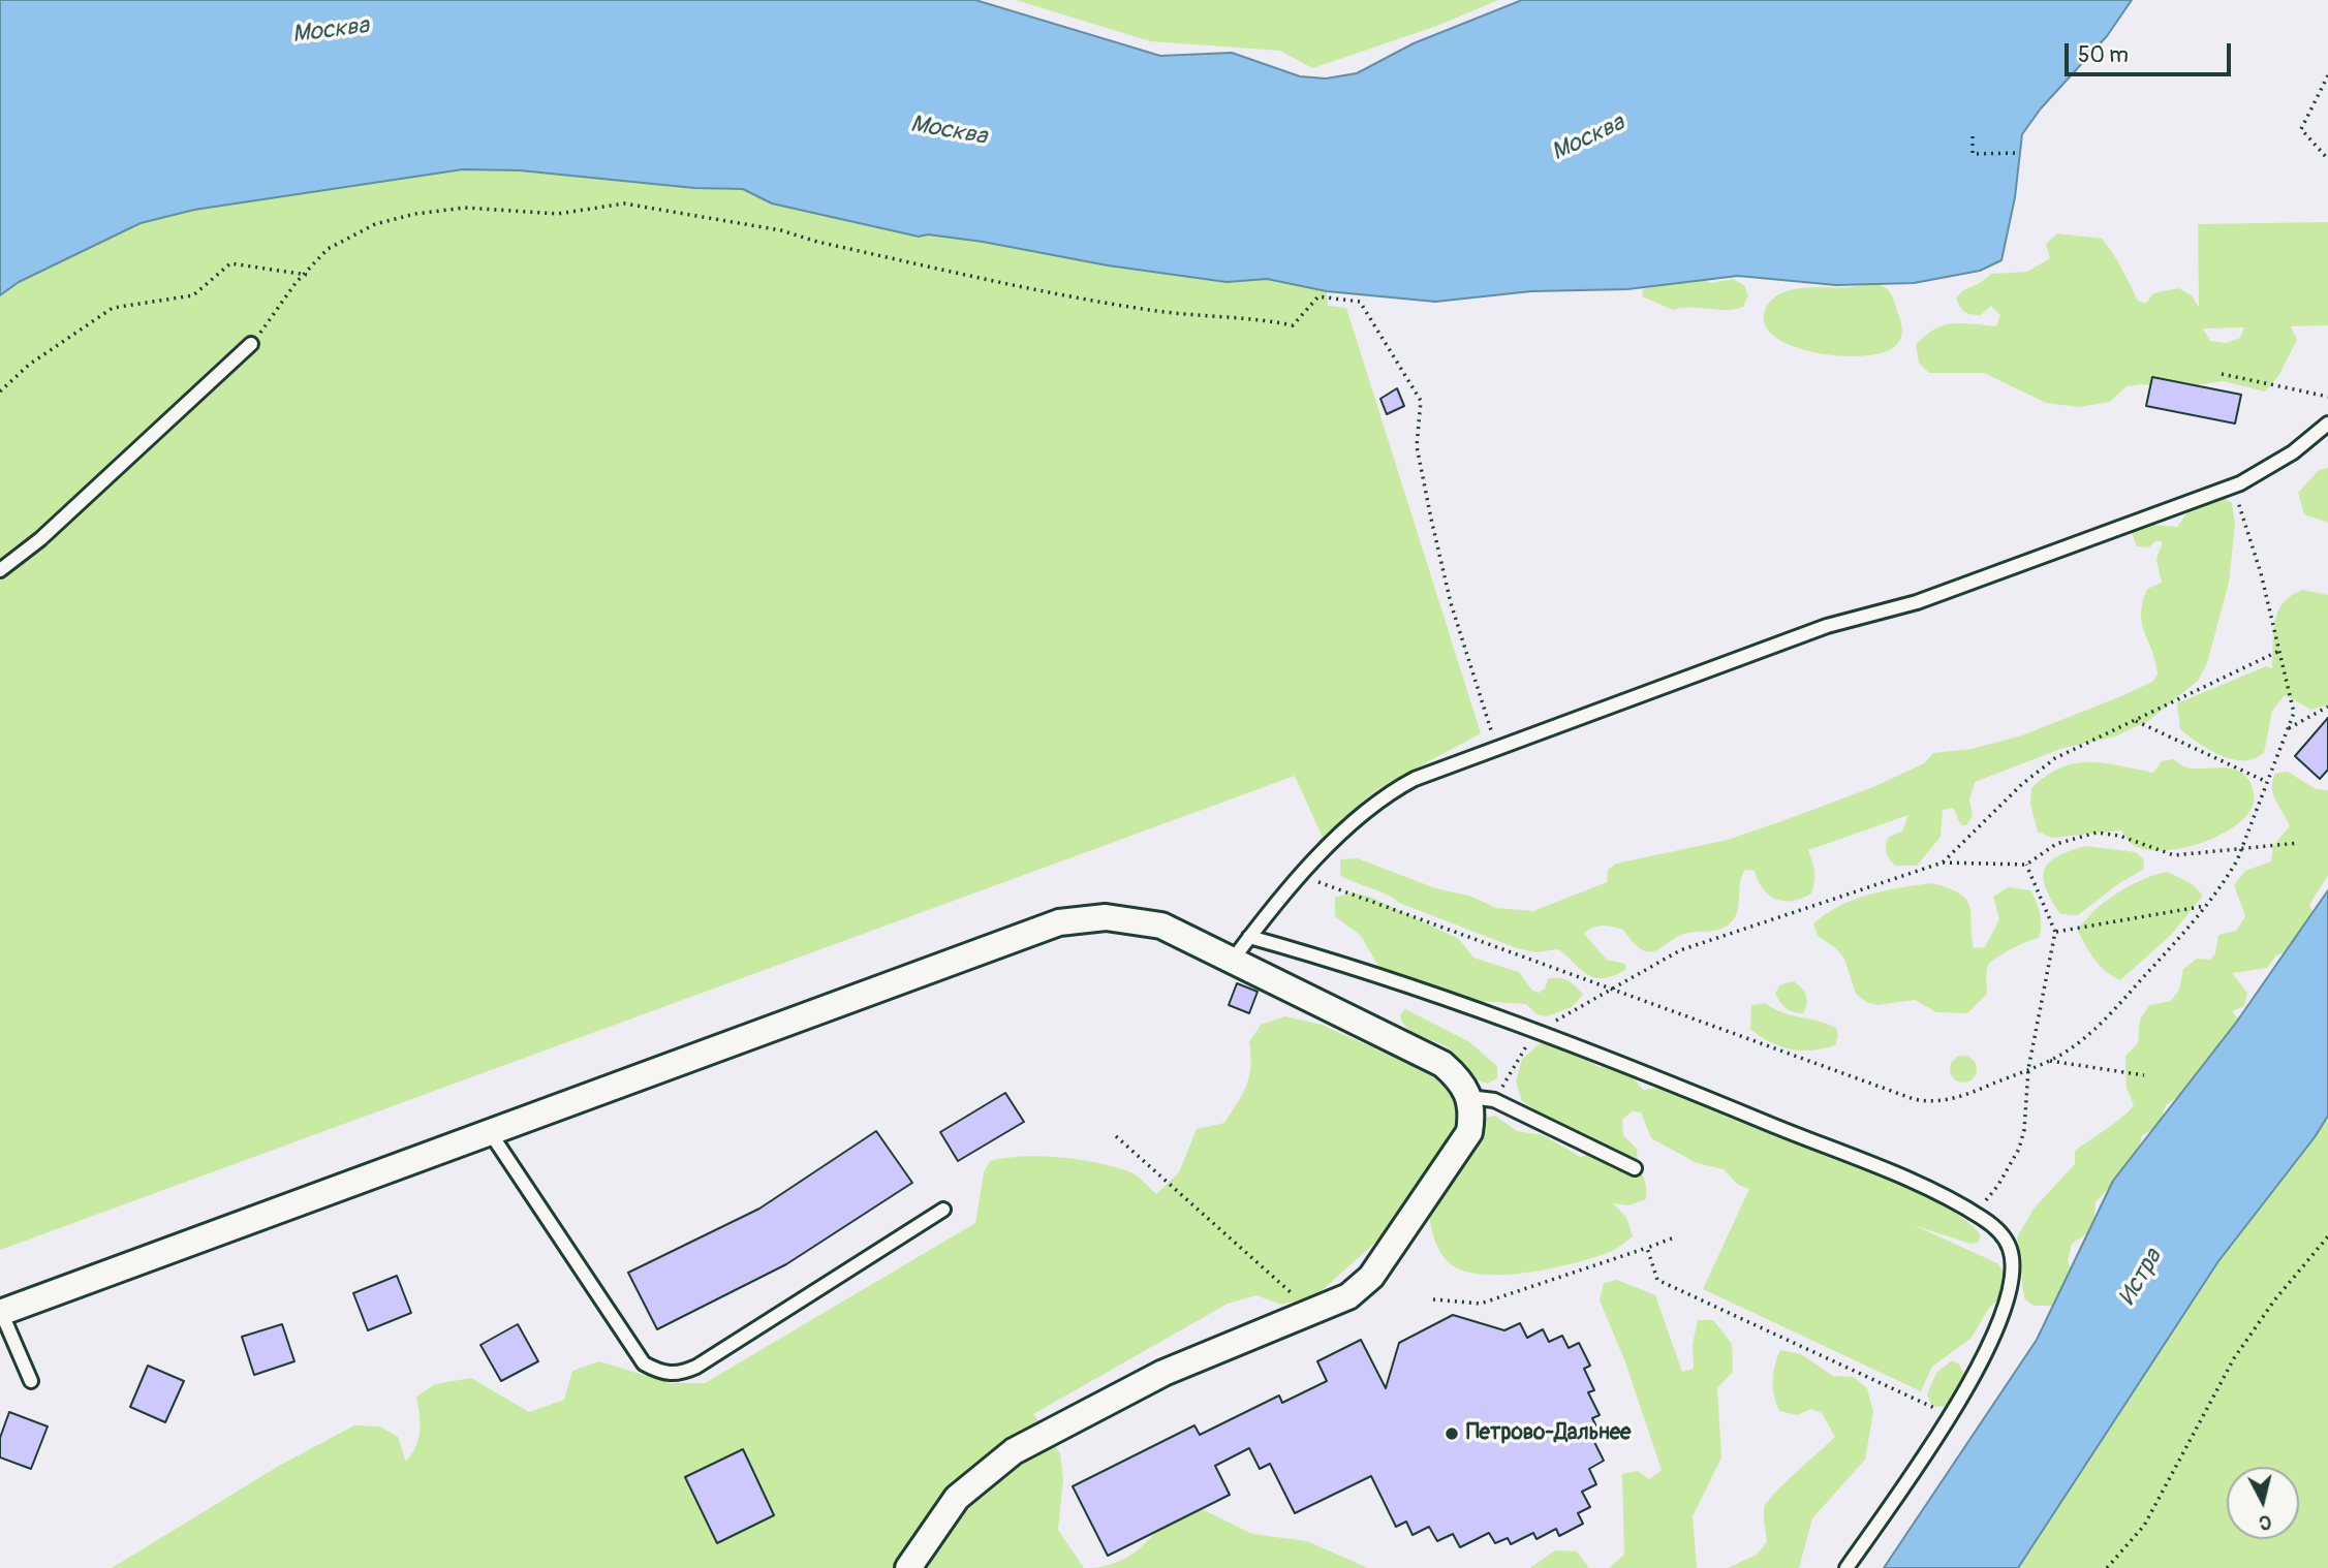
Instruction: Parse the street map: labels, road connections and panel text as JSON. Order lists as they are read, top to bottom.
{
  "water": ["Москва", "Истра"],
  "places": ["Петрово-Дальнее"],
  "scale_bar": "50 m",
  "north": "bottom"
}
